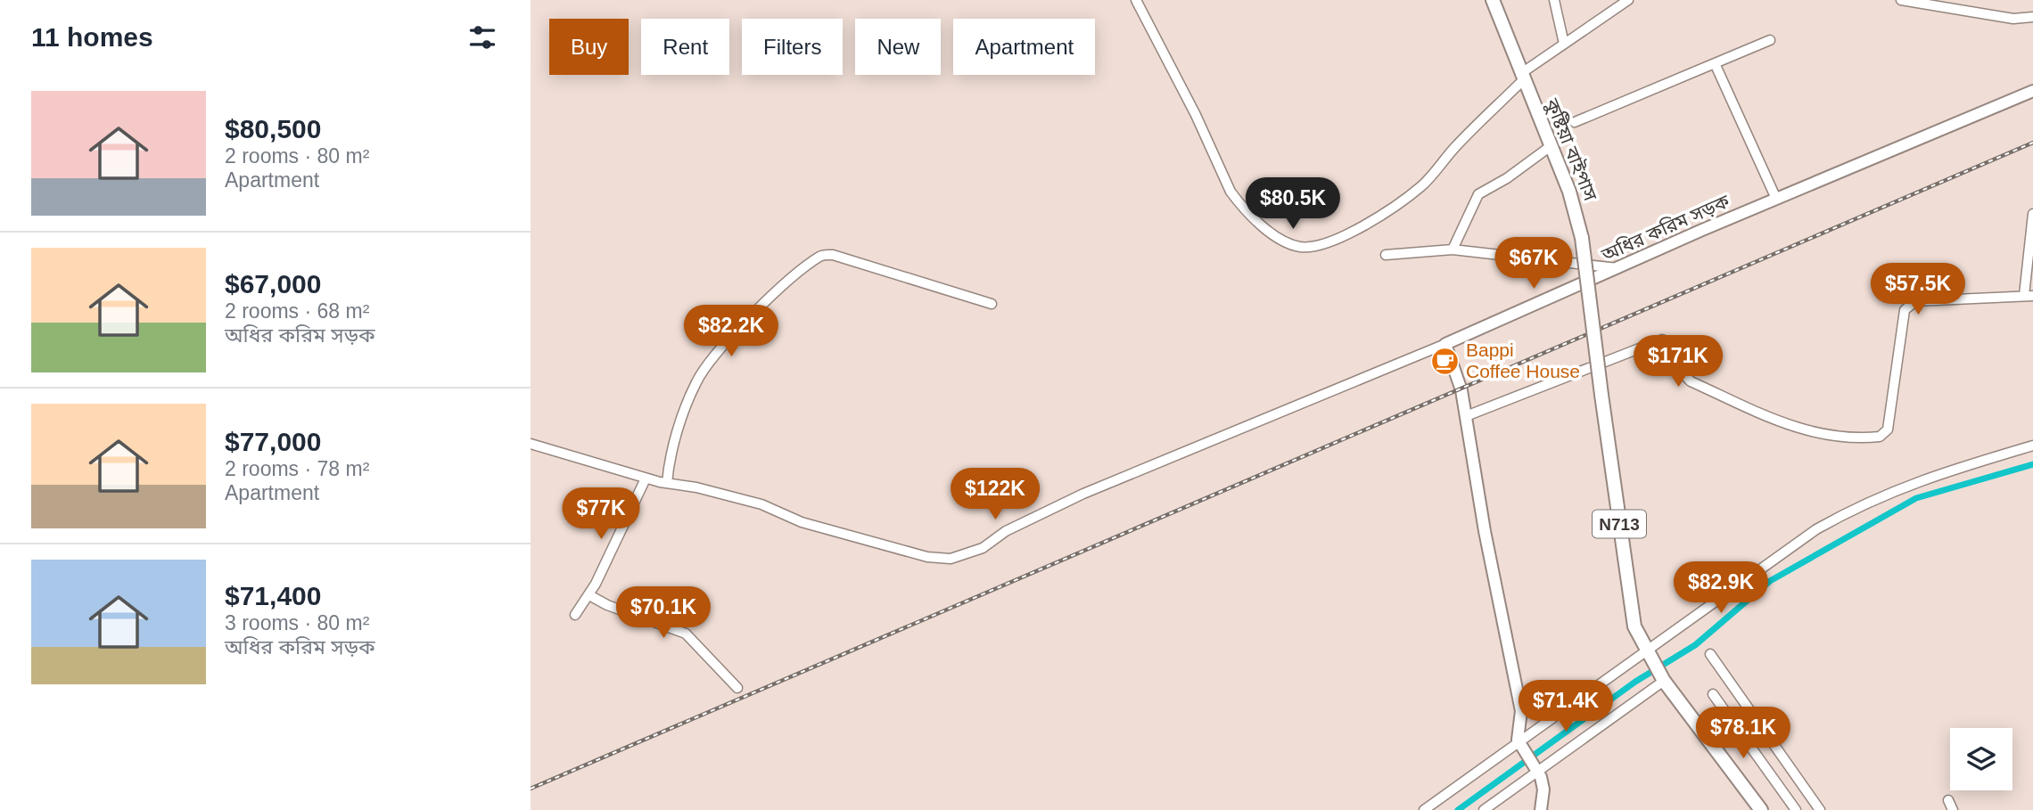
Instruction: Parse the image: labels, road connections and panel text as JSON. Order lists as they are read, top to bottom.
{
  "streets": {
    "highway": ["কুষ্টিয়া বাইপাস", "N713"],
    "main road": ["অধির করিম সড়ক"]
  },
  "places": {
    "cafe": ["Bappi Coffee House"]
  },
  "page": {
    "heading": "11 homes",
    "chip": [
      "Buy",
      "Rent",
      "Filters",
      "New",
      "Apartment"
    ],
    "list": [
      {
        "name": "$80,500",
        "note": "2 rooms · 80 m² · Apartment"
      },
      {
        "name": "$67,000",
        "note": "2 rooms · 68 m² · অধির করিম সড়ক"
      },
      {
        "name": "$77,000",
        "note": "2 rooms · 78 m² · Apartment"
      },
      {
        "name": "$71,400",
        "note": "3 rooms · 80 m² · অধির করিম সড়ক"
      }
    ],
    "price": [
      "$80.5K",
      "$67K",
      "$57.5K",
      "$82.2K",
      "$171K",
      "$122K",
      "$77K",
      "$82.9K",
      "$70.1K",
      "$71.4K",
      "$78.1K"
    ]
  }
}
